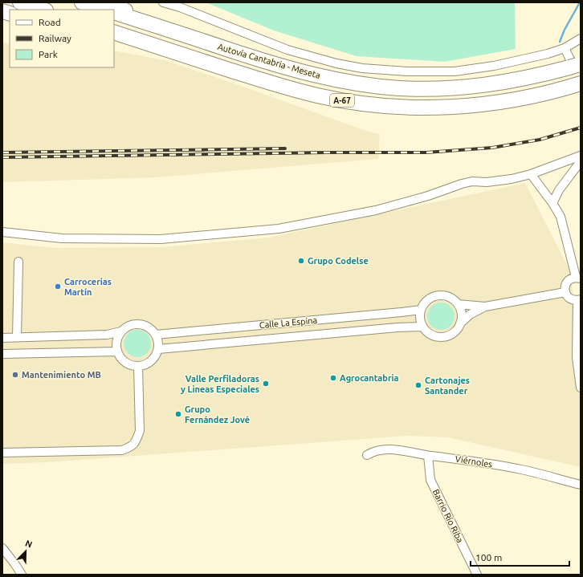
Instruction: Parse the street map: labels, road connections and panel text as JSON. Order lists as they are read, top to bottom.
{
  "streets": {
    "highway": ["Autovía Cantabria - Meseta", "A-67"],
    "street": ["Calle La Espina", "Viérnoles", "Barrio Río Riba"]
  },
  "crossings": [
    ["Viérnoles", "Barrio Río Riba"]
  ],
  "places": [
    "Grupo Codelse",
    "Carrocerías Martín",
    "Mantenimiento MB",
    "Agrocantabria",
    "Valle Perfiladoras y Lineas Especiales",
    "Cartonajes Santander",
    "Grupo Fernández Jové"
  ],
  "legend": ["Road", "Railway", "Park"],
  "scale_bar": "100 m",
  "north": "top right"
}
